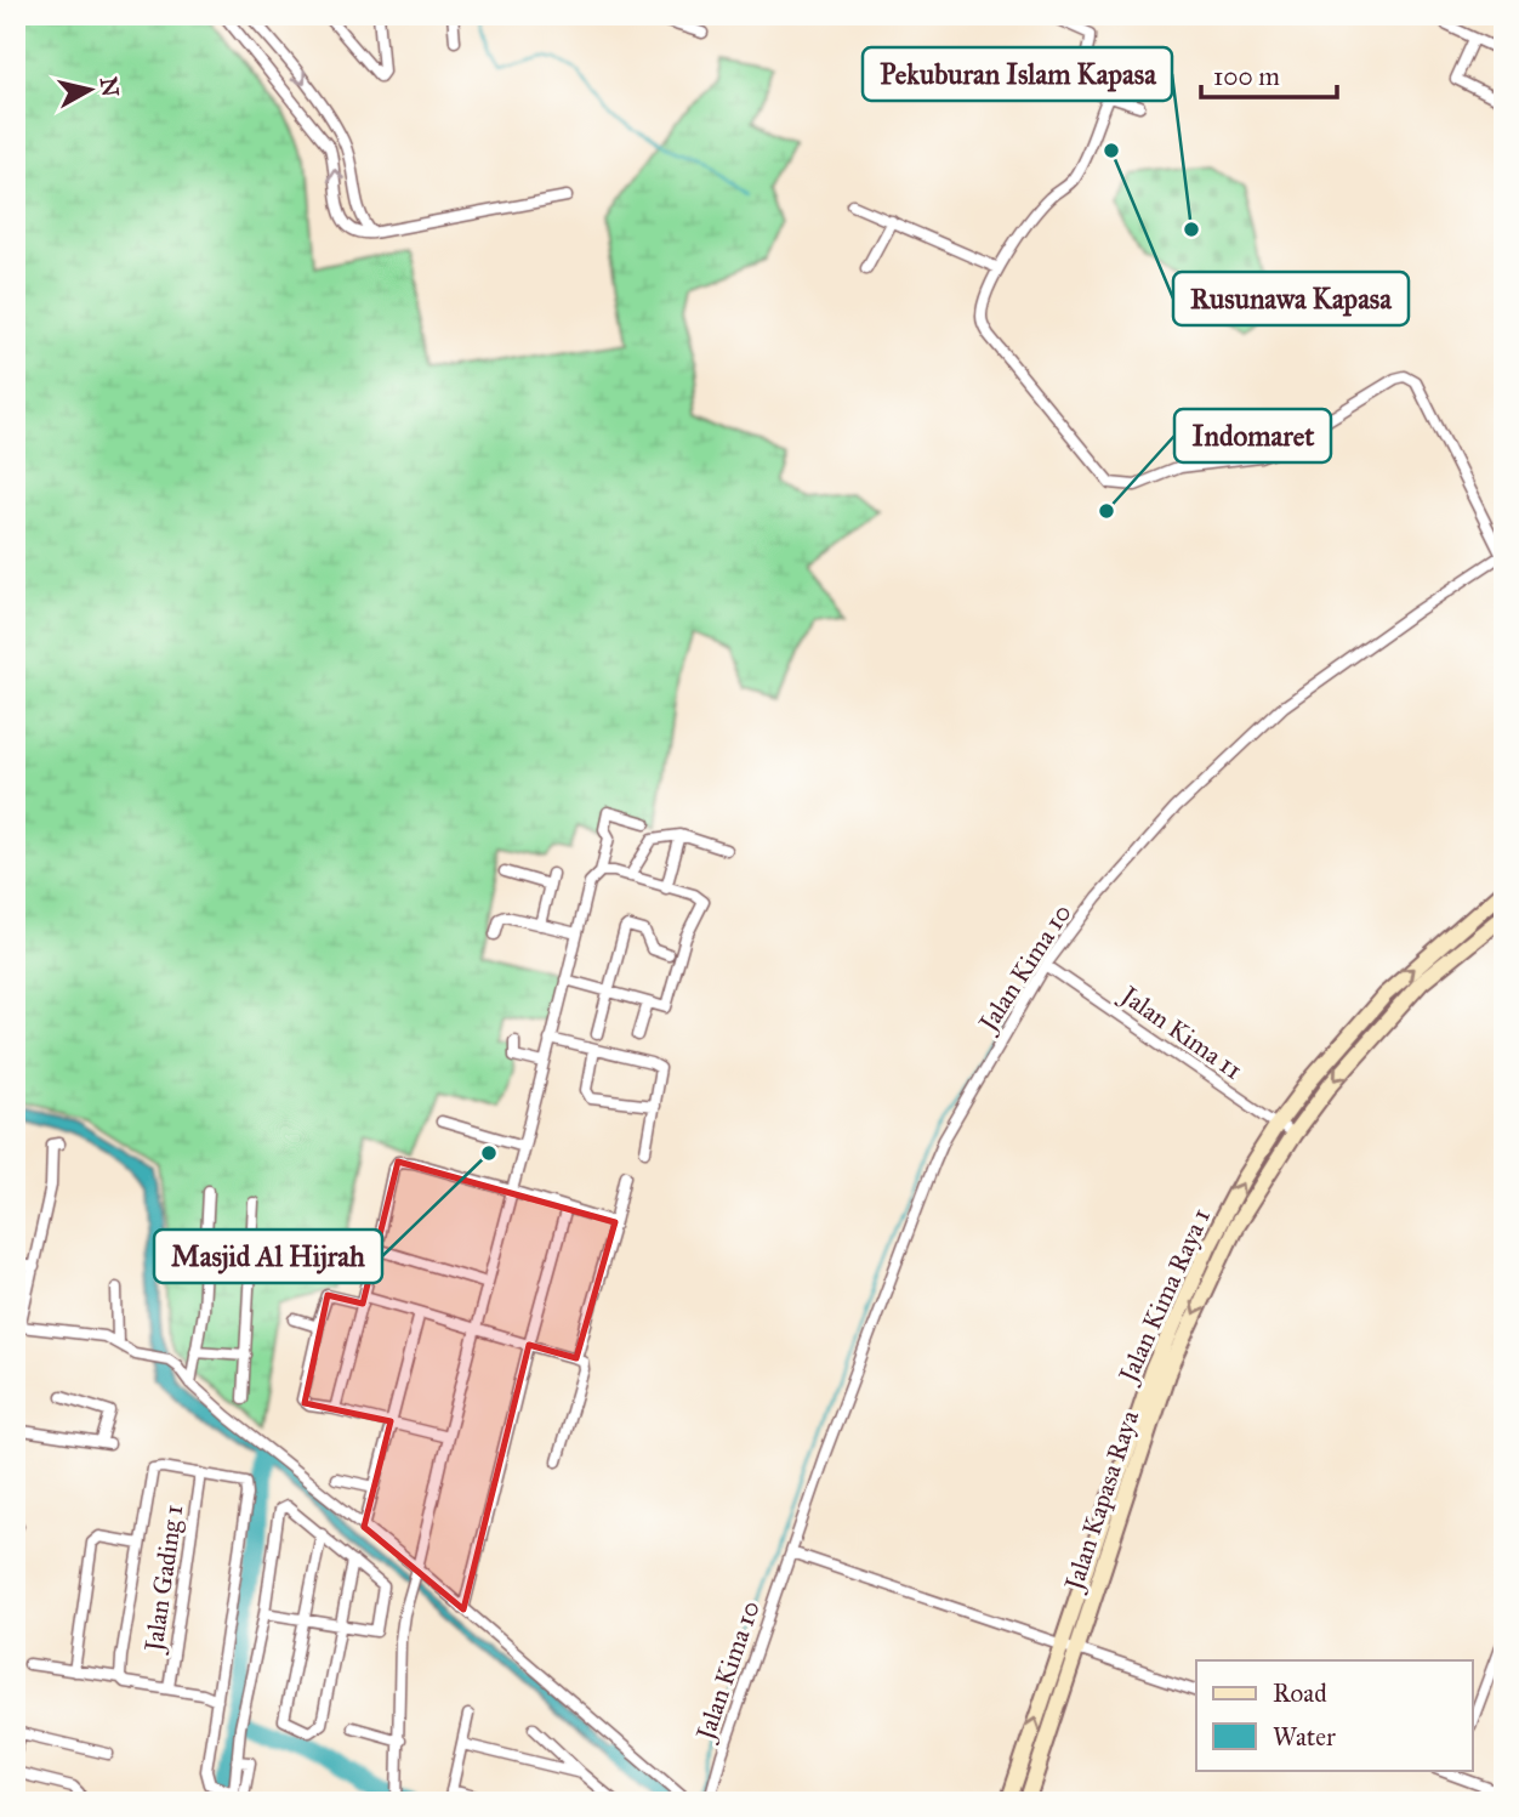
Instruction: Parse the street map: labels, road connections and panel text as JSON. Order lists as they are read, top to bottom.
{
  "streets": {
    "main road": ["Jalan Kima Raya 1", "Jalan Kapasa Raya"],
    "street": ["Jalan Kima 10", "Jalan Kima 11", "Jalan Gading 1"]
  },
  "crossings": [
    ["Jalan Kima 10", "Jalan Kima 11"],
    ["Jalan Kima 11", "Jalan Kima Raya 1"],
    ["Jalan Kima 11", "Jalan Kapasa Raya"],
    ["Jalan Kima Raya 1", "Jalan Kapasa Raya"]
  ],
  "one_way": ["Jalan Kima Raya 1", "Jalan Kapasa Raya"],
  "places": [
    "Rusunawa Kapasa",
    "Pekuburan Islam Kapasa",
    "Indomaret",
    "Masjid Al Hijrah"
  ],
  "legend": ["Road", "Water"],
  "scale_bar": "100 m",
  "north": "right"
}
